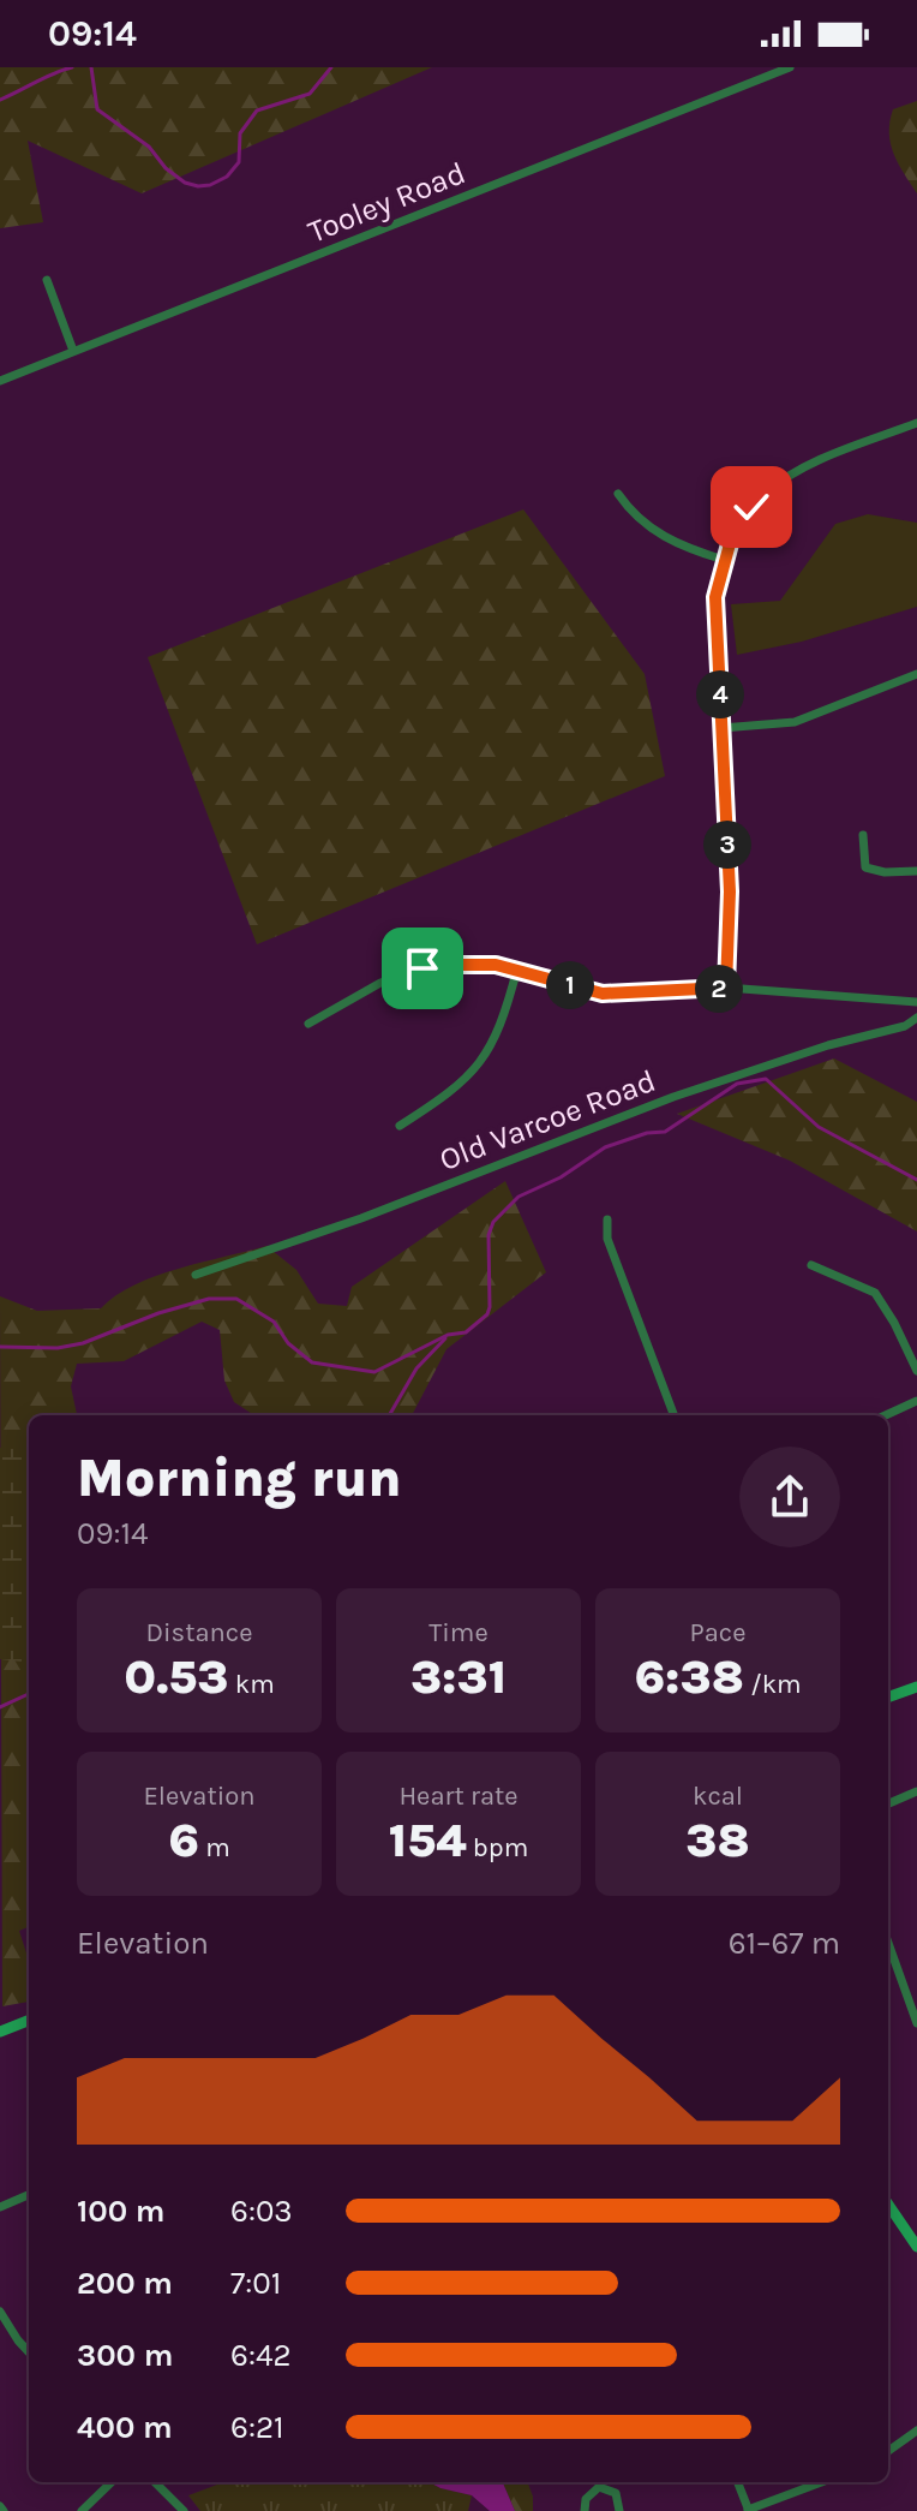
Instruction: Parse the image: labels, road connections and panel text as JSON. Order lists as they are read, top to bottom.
{
  "streets": {
    "street": ["Tooley Road", "Old Varcoe Road"]
  },
  "page": {
    "status": "09:14",
    "pins": [
      "4",
      "3",
      "1",
      "2"
    ],
    "heading": ["Morning run", "09:14"],
    "stats": [
      ["Distance", "0.53 km"],
      ["Time", "3:31"],
      ["Pace", "6:38 /km"],
      ["Elevation", "6 m"],
      ["Heart rate", "154 bpm"],
      ["kcal", "38"]
    ],
    "chart": ["Elevation", "61–67 m"],
    "list": [
      {
        "name": "100 m",
        "note": "6:03"
      },
      {
        "name": "200 m",
        "note": "7:01"
      },
      {
        "name": "300 m",
        "note": "6:42"
      },
      {
        "name": "400 m",
        "note": "6:21"
      }
    ]
  }
}
